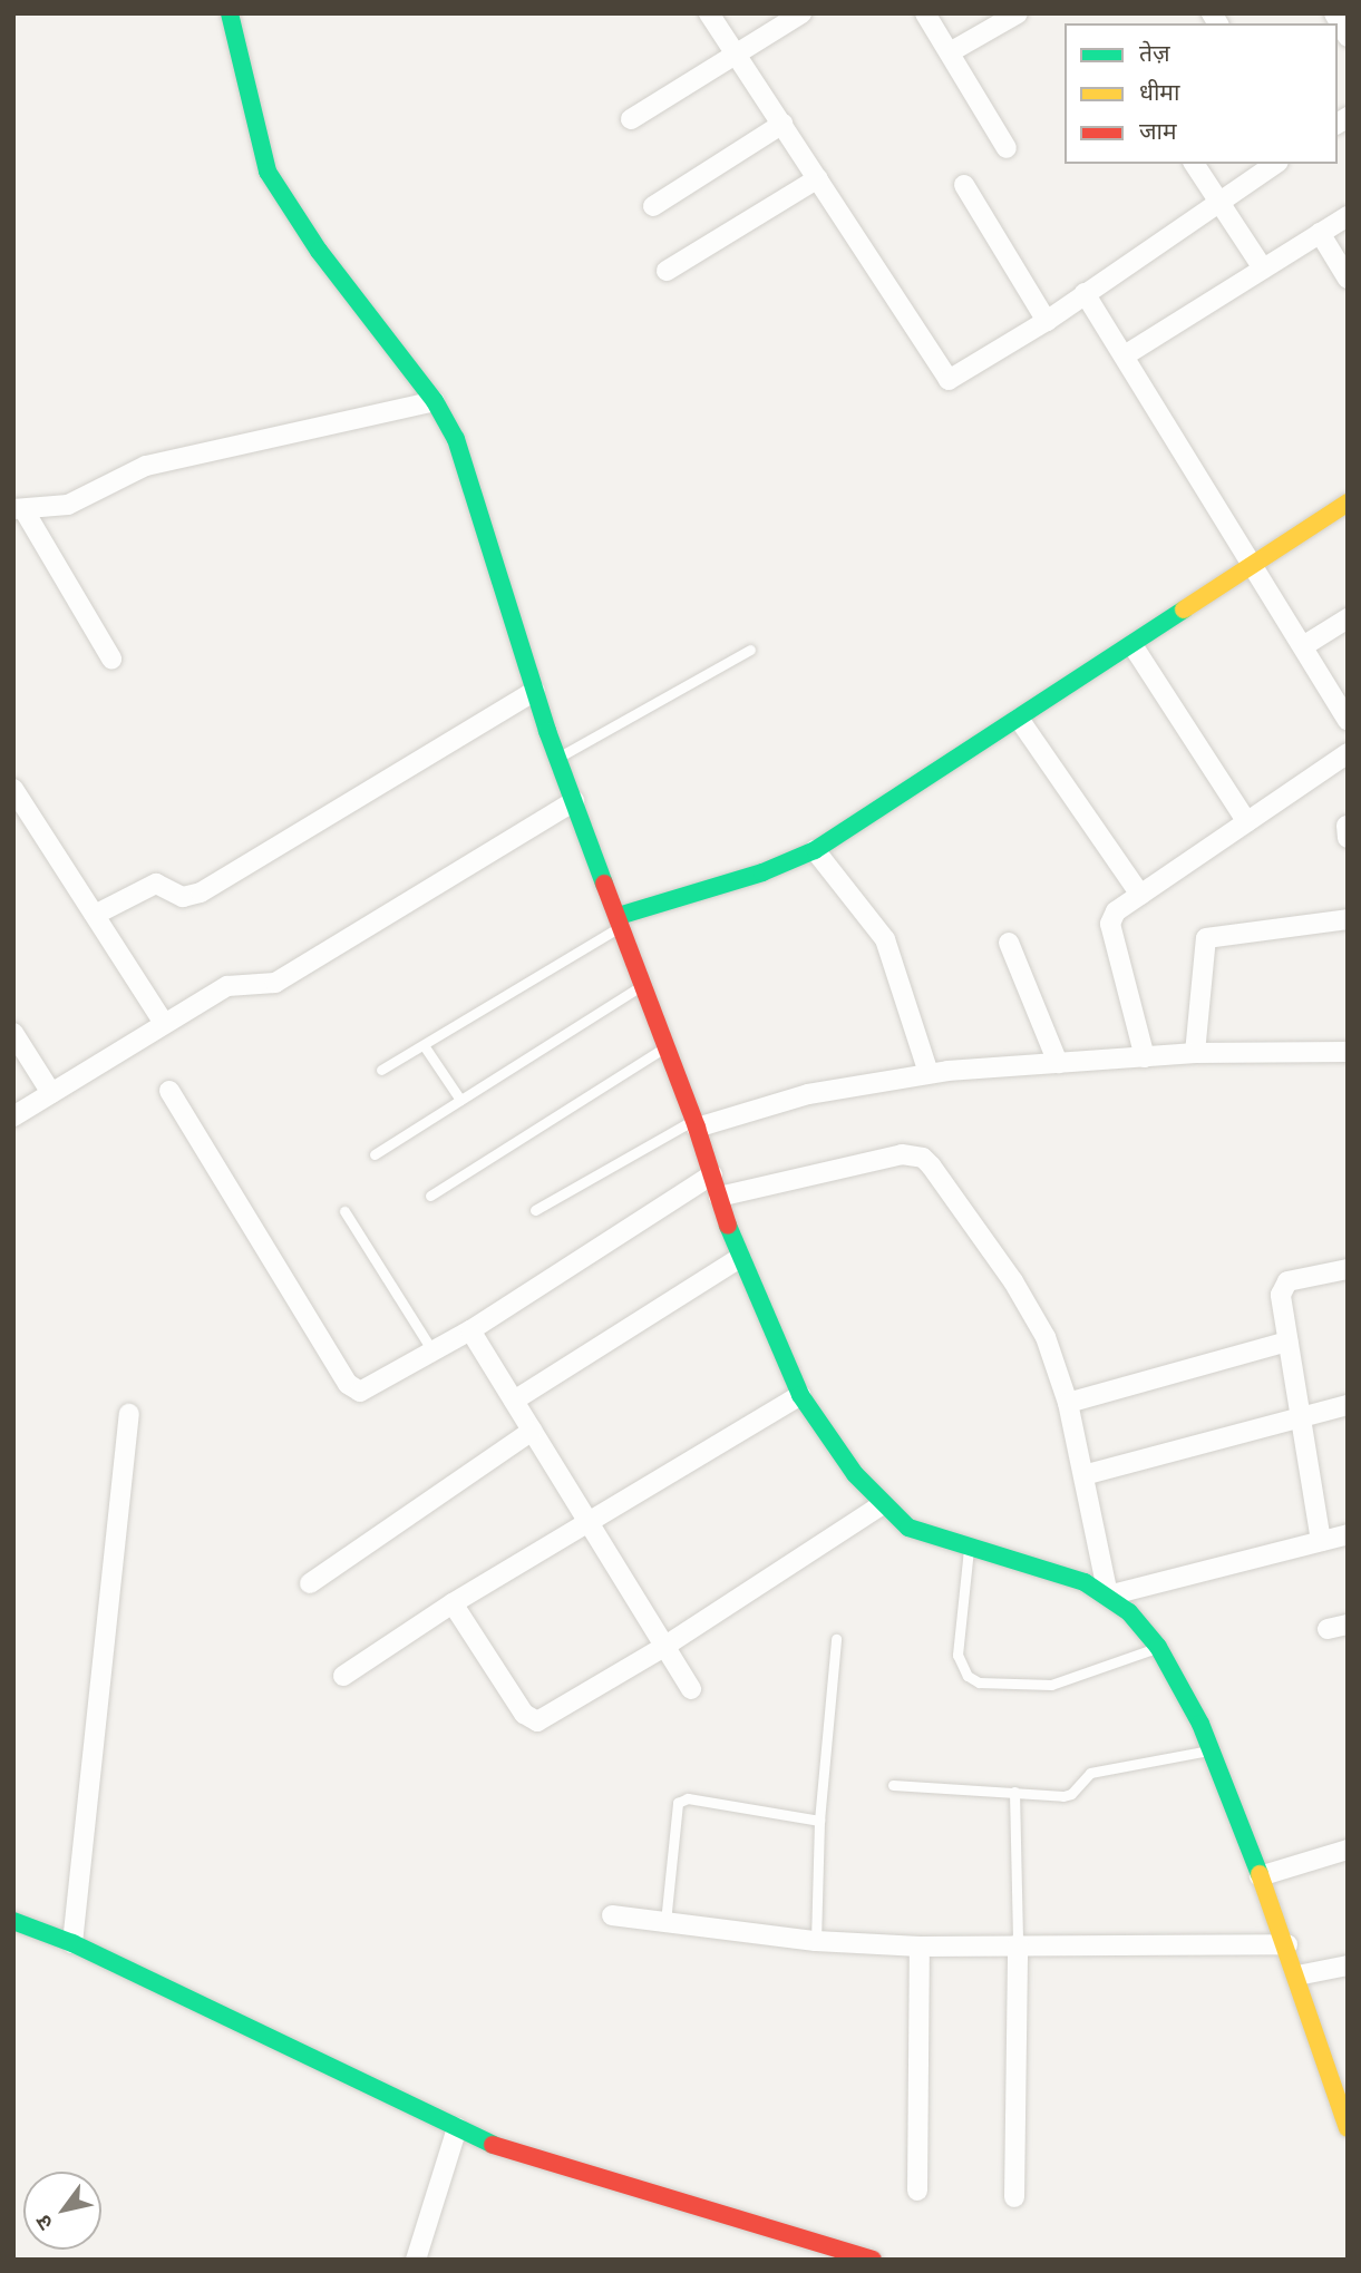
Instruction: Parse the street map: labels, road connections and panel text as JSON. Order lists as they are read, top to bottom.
{
  "legend": ["तेज़", "धीमा", "जाम"],
  "north": "bottom left"
}
